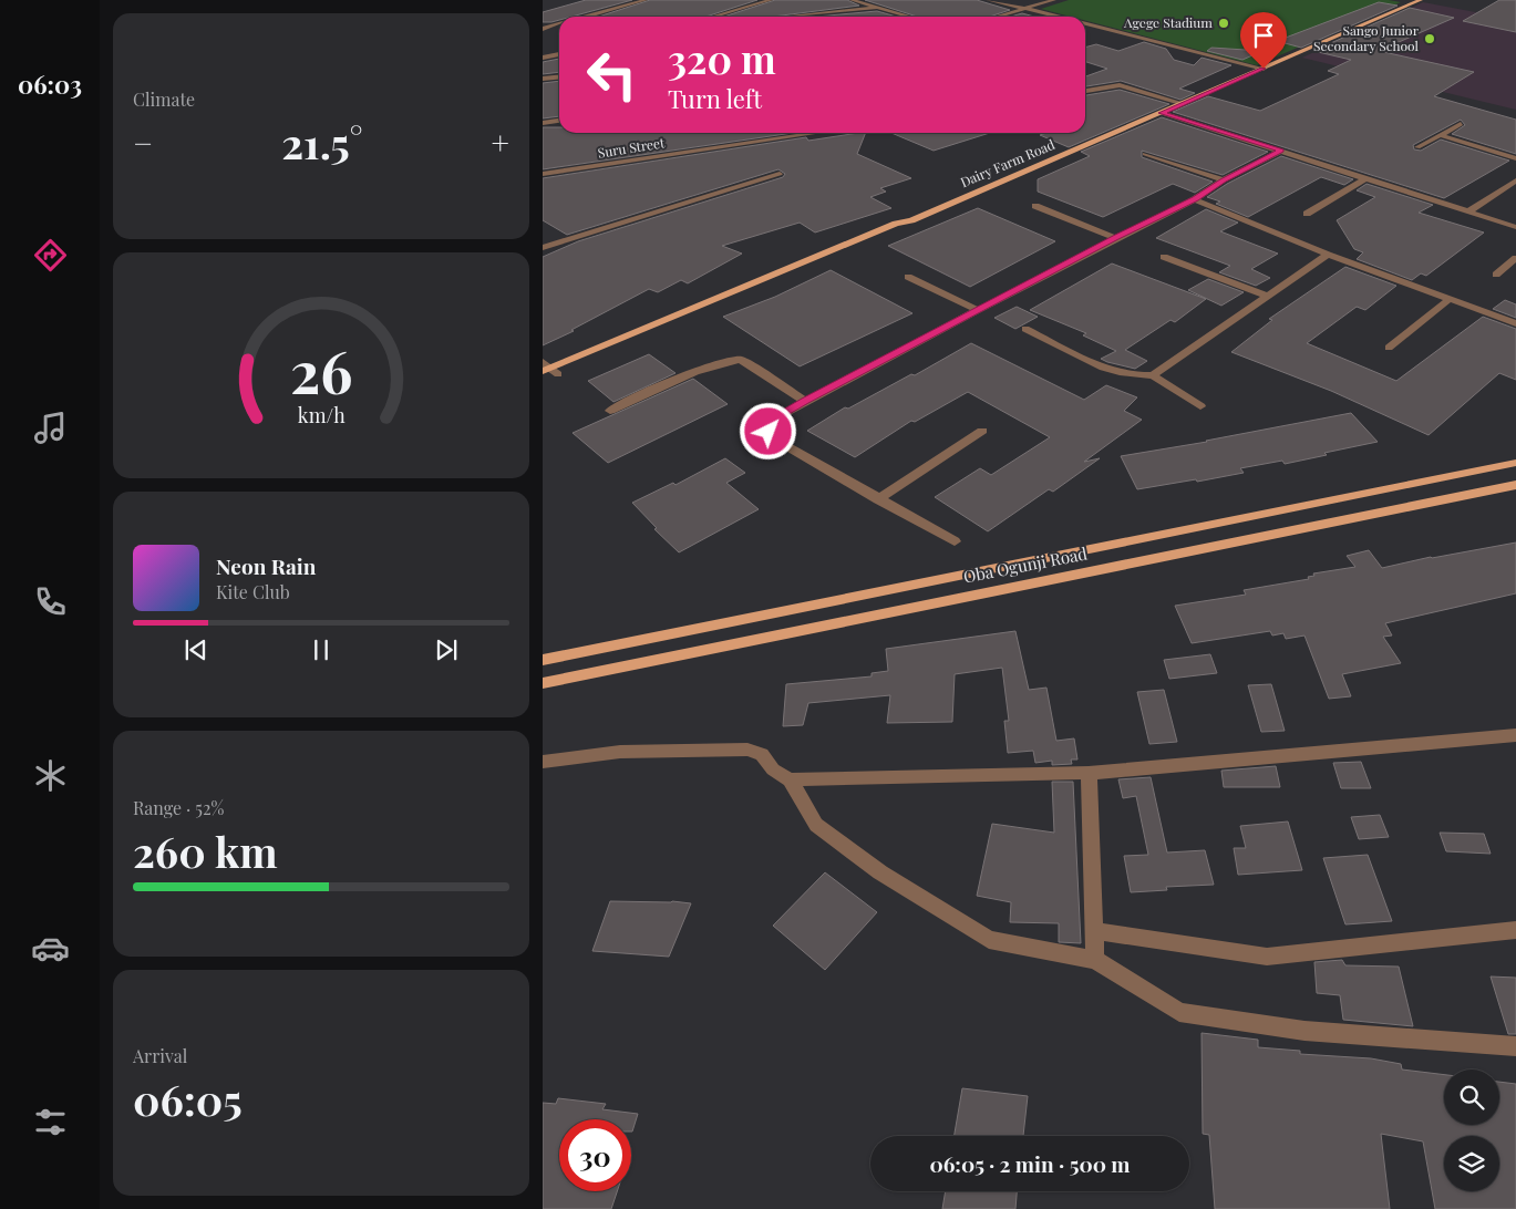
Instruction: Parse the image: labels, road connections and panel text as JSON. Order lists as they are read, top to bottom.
{
  "streets": {
    "main road": ["Dairy Farm Road", "Oba Ogunji Road"],
    "street": ["Suru Street"]
  },
  "places": ["Agege Stadium", "Sango Junior Secondary School"],
  "page": {
    "tabs": "06:03",
    "tile": [
      "Climate",
      ["Range · 52%", "260 km"],
      ["Arrival", "06:05"]
    ],
    "turn": ["320 m", "Turn left"],
    "heat": ["−", "21.5°", "+"],
    "song": ["Neon Rain", "Kite Club"],
    "limit": "30",
    "trip": "06:05 · 2 min · 500 m",
    "gauge": ["26", "km/h"]
  }
}
